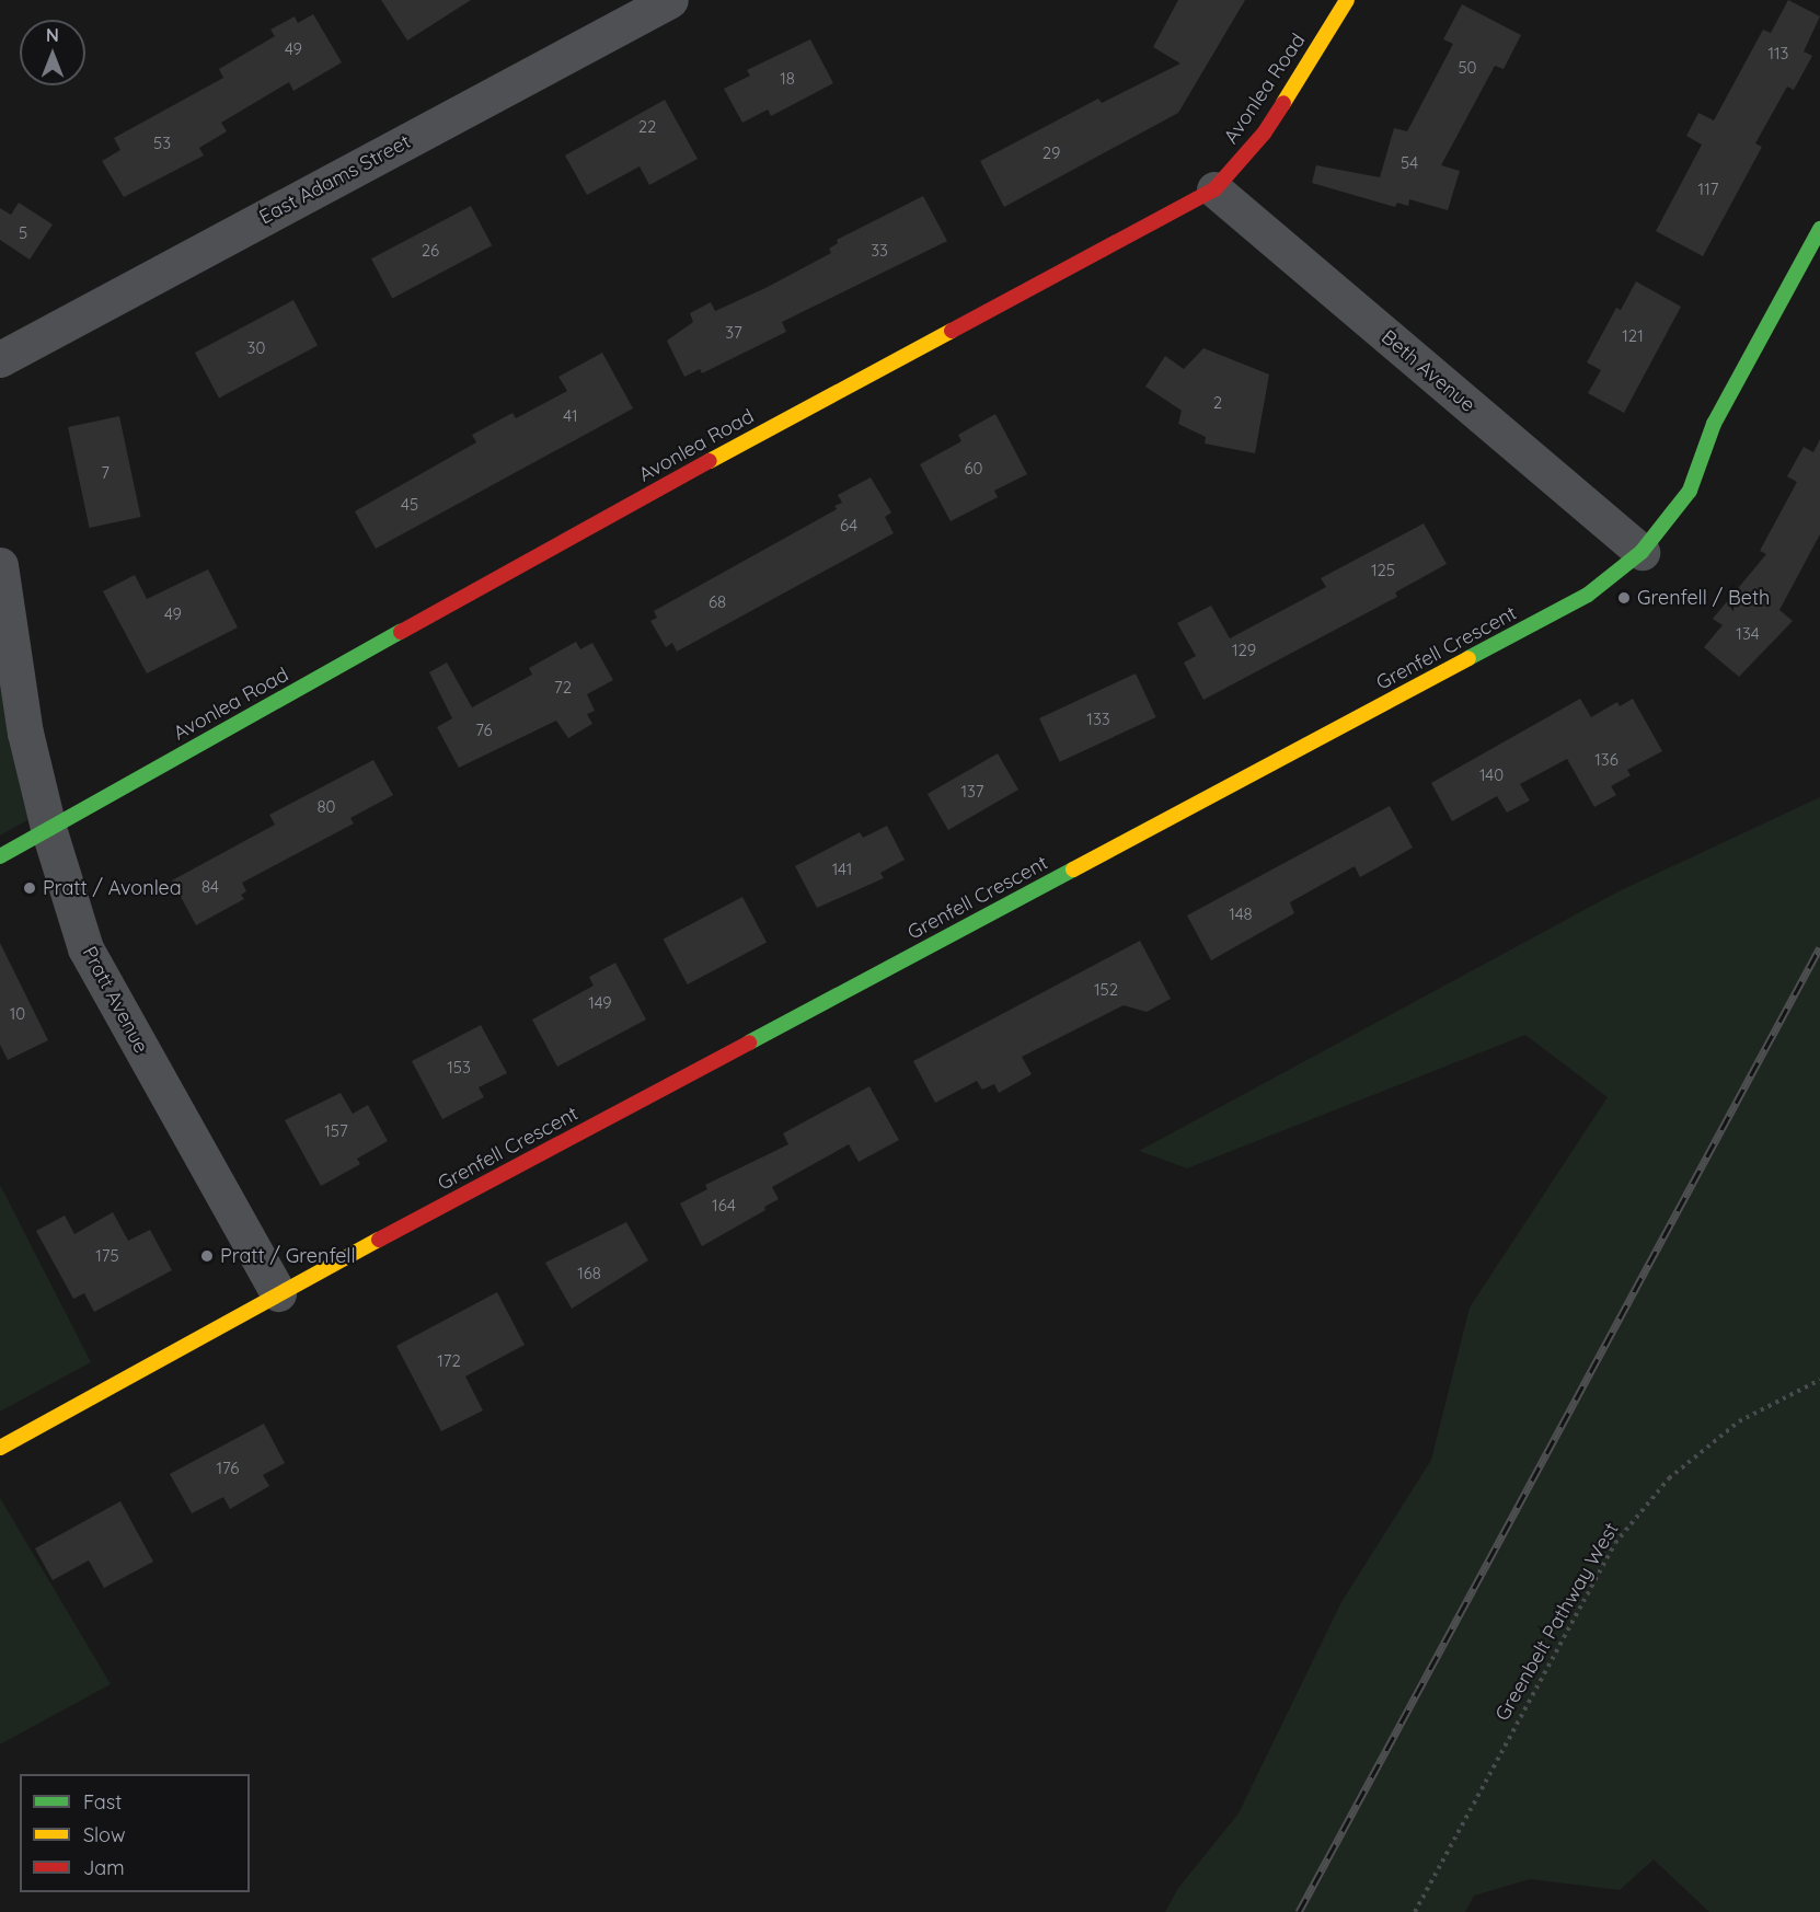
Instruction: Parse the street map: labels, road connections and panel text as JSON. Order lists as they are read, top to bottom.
{
  "streets": {
    "street": [
      "Avonlea Road",
      "East Adams Street",
      "Beth Avenue",
      "Grenfell Crescent",
      "Pratt Avenue"
    ],
    "path": ["Greenbelt Pathway West"]
  },
  "crossings": [
    ["Avonlea Road", "Beth Avenue"],
    ["Avonlea Road", "Pratt Avenue"],
    ["Beth Avenue", "Grenfell Crescent"],
    ["Grenfell Crescent", "Pratt Avenue"]
  ],
  "places": ["Grenfell / Beth", "Pratt / Avonlea", "Pratt / Grenfell"],
  "house_numbers": [
    "49",
    "113",
    "50",
    "18",
    "22",
    "53",
    "29",
    "54",
    "117",
    "5",
    "26",
    "33",
    "37",
    "121",
    "30",
    "2",
    "41",
    "60",
    "7",
    "45",
    "64",
    "125",
    "68",
    "49",
    "134",
    "129",
    "72",
    "133",
    "76",
    "136",
    "140",
    "137",
    "80",
    "141",
    "84",
    "148",
    "152",
    "149",
    "10",
    "153",
    "157",
    "164",
    "175",
    "168",
    "172",
    "176"
  ],
  "legend": ["Fast", "Slow", "Jam"],
  "north": "top"
}
